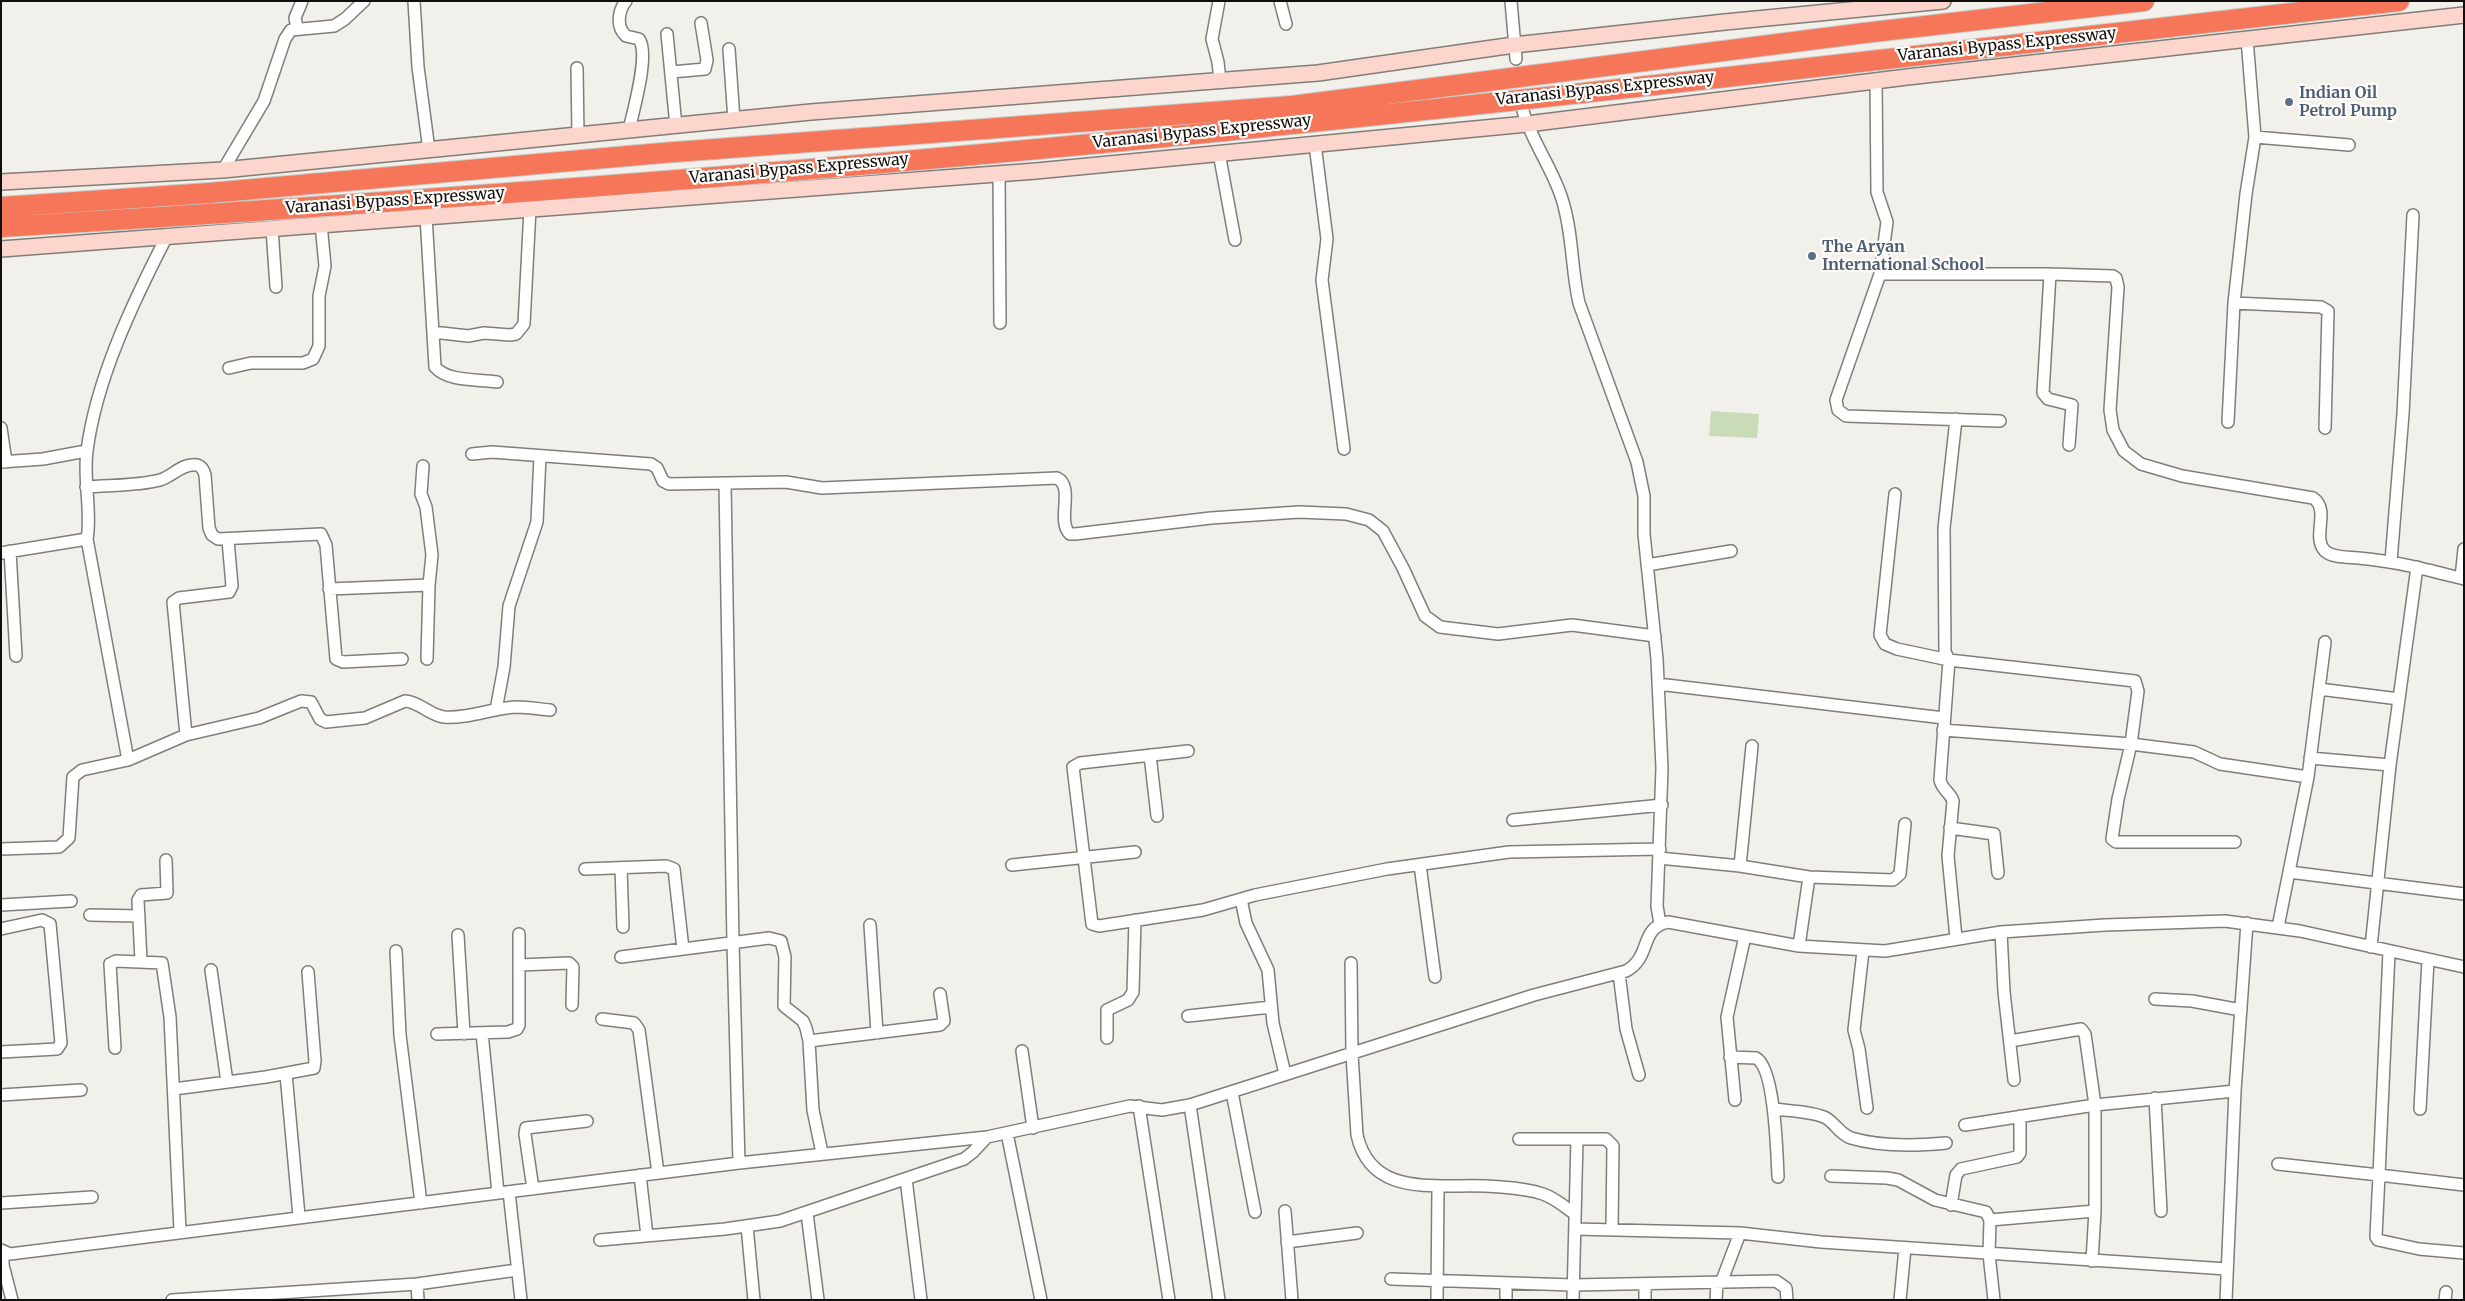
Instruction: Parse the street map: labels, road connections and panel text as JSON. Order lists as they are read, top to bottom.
{
  "streets": {
    "highway": ["Varanasi Bypass Expressway"]
  },
  "places": ["Indian Oil Petrol Pump", "The Aryan International School"]
}
